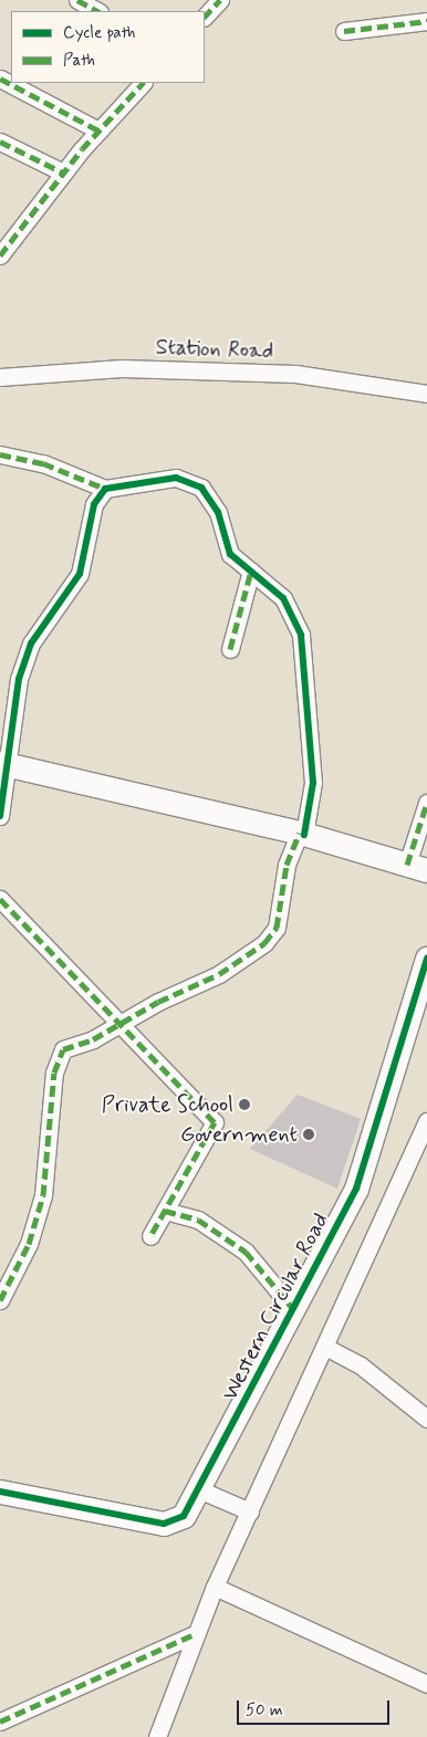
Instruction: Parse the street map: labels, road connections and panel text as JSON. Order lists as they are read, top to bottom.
{
  "streets": {
    "street": ["Station Road", "Western Circular Road"]
  },
  "places": ["Private School", "Government"],
  "legend": ["Cycle path", "Path"],
  "scale_bar": "50 m"
}
